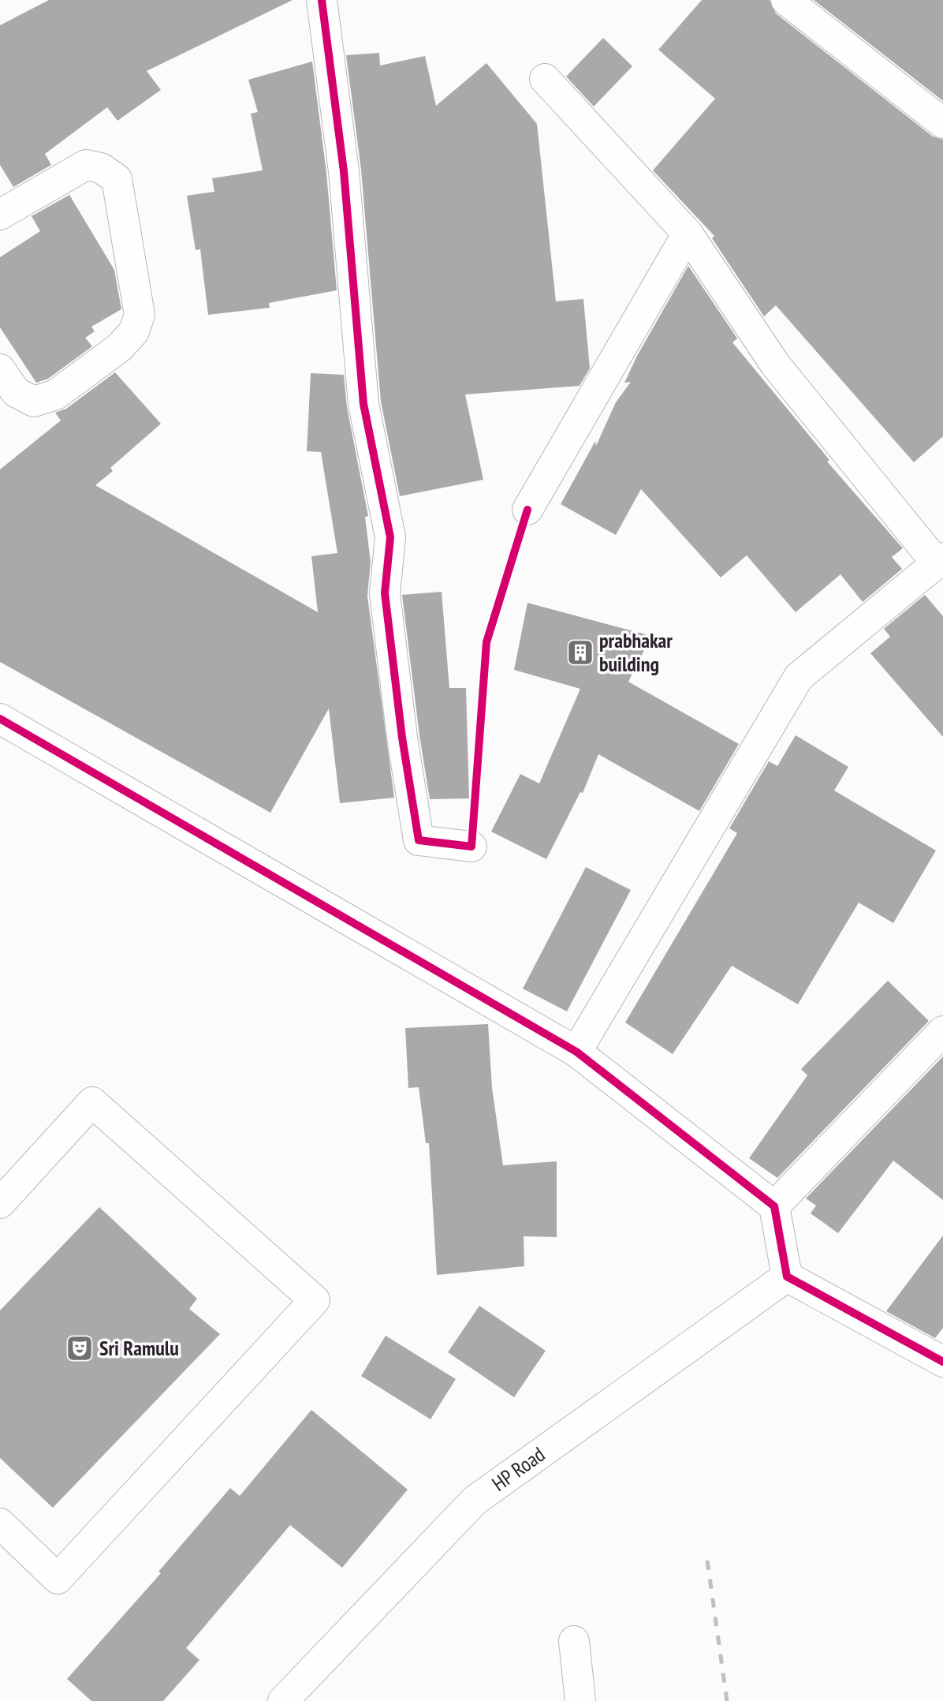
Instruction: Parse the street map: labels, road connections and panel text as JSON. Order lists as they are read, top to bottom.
{
  "streets": {
    "street": ["HP Road"]
  },
  "places": {
    "building": ["prabhakar building"],
    "theatre": ["Sri Ramulu"]
  }
}
